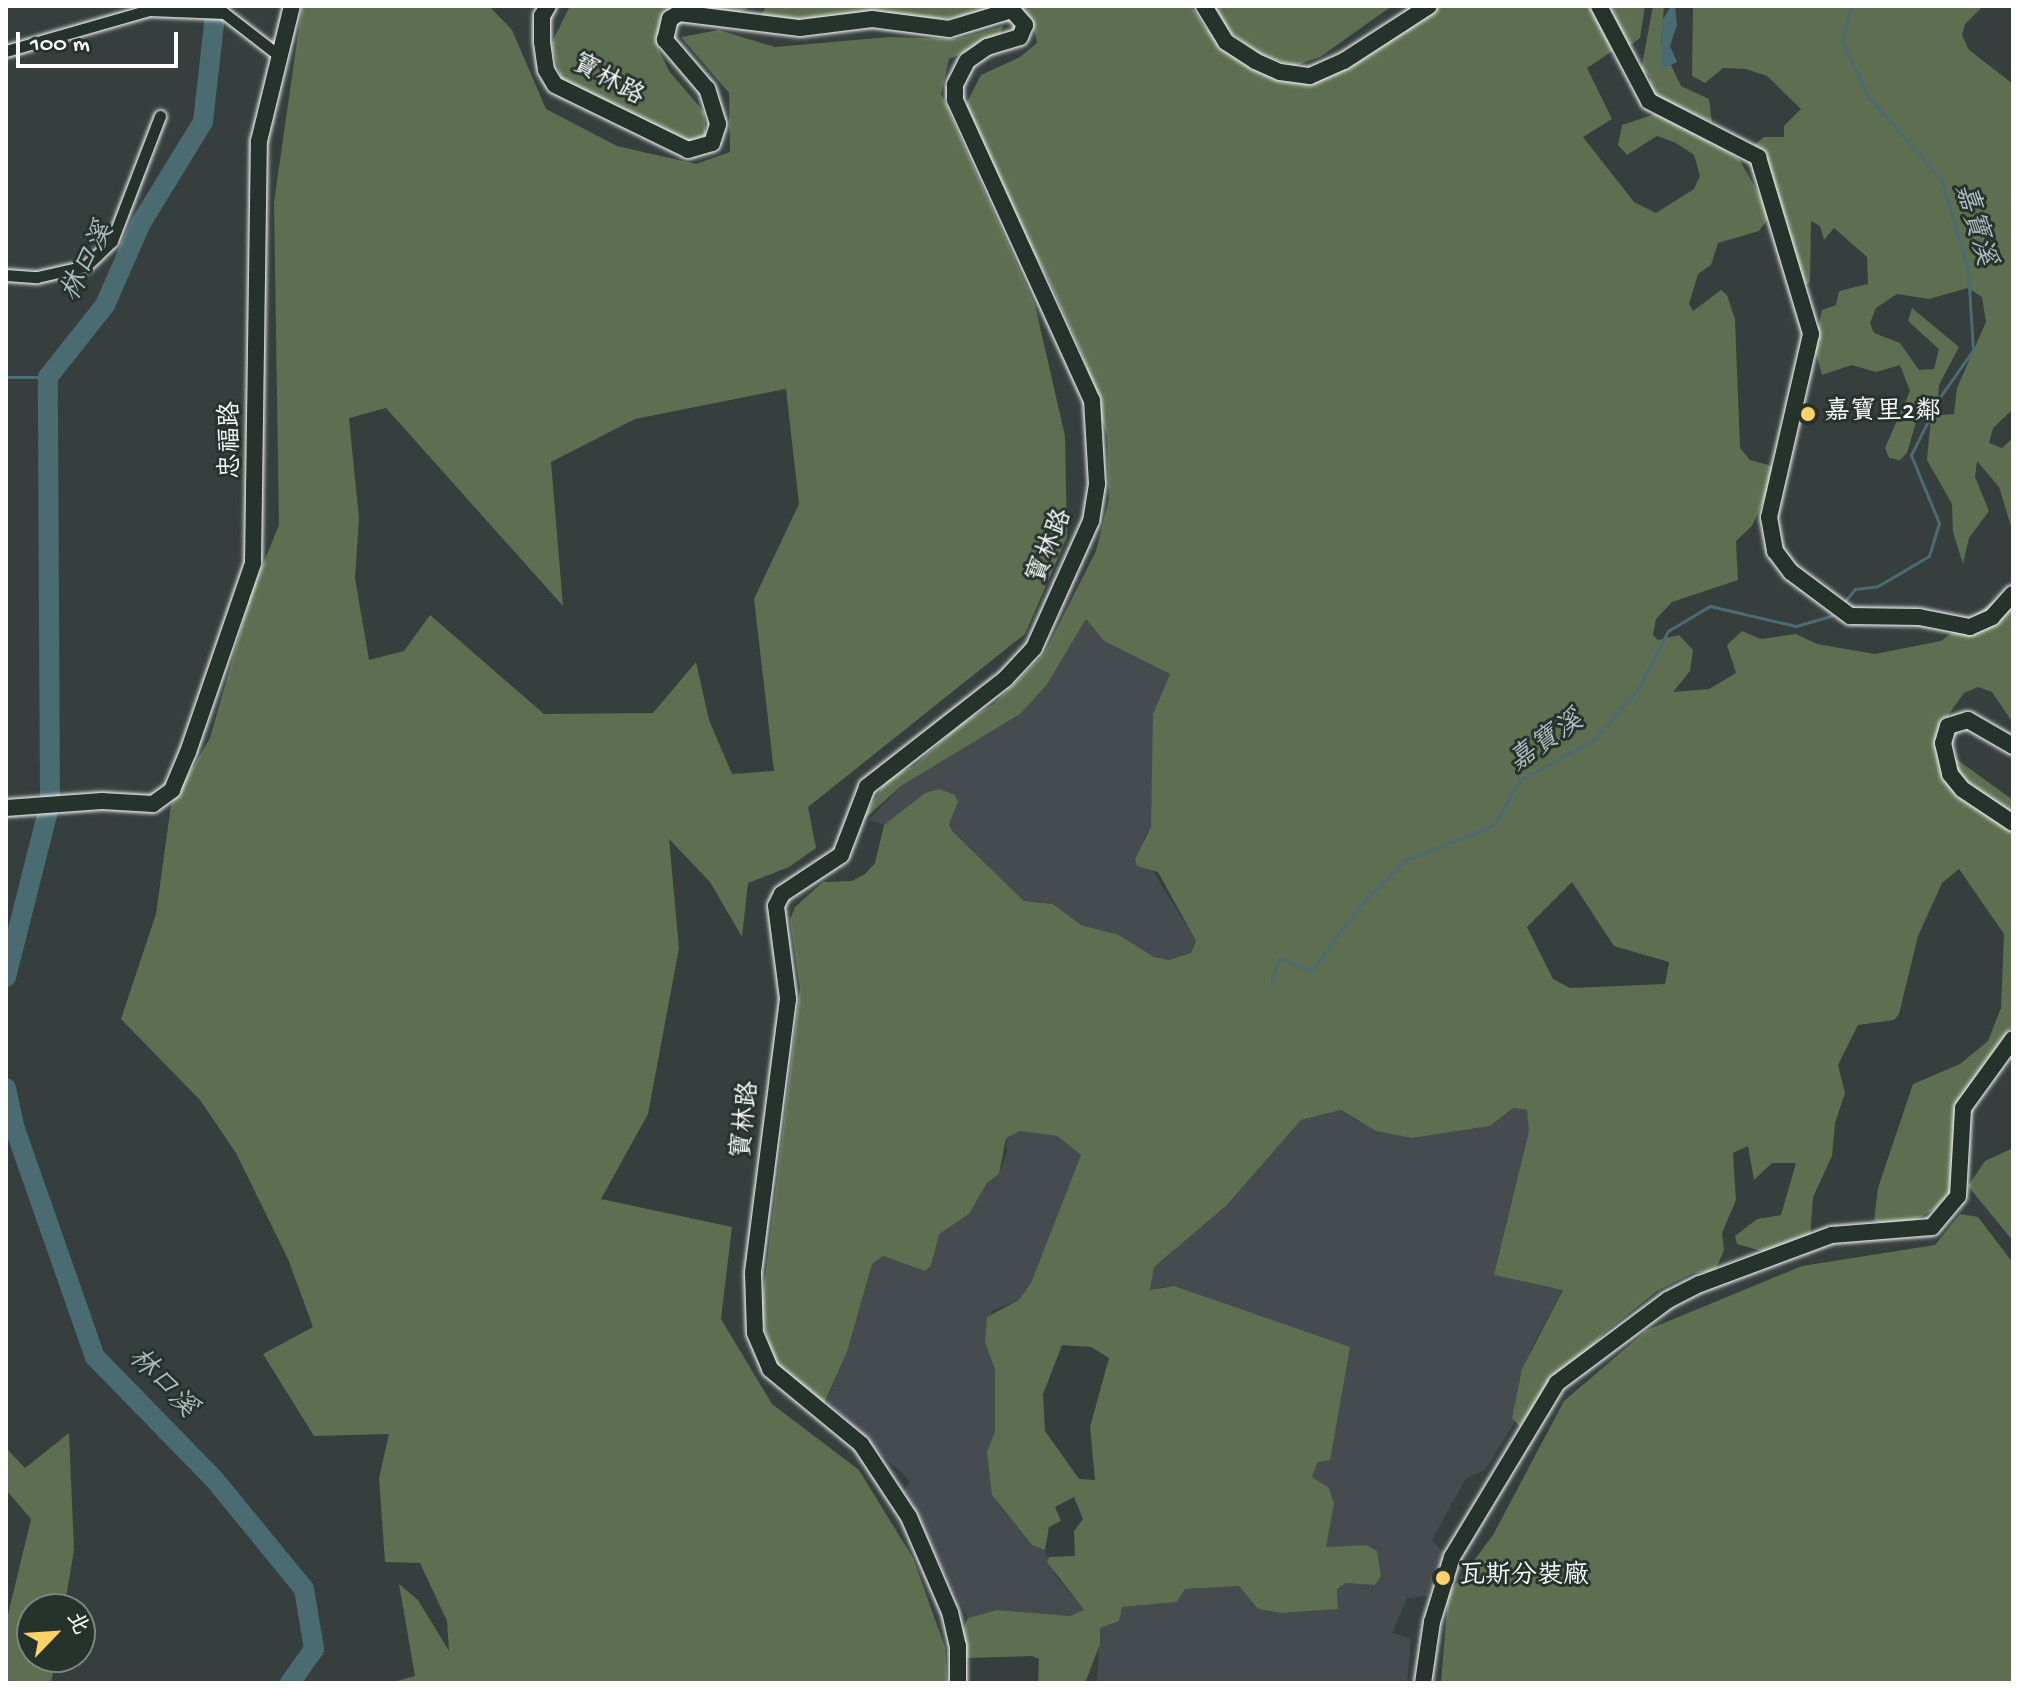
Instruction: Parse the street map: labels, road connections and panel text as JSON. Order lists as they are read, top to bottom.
{
  "streets": {
    "street": ["寶林路", "忠福路"]
  },
  "water": ["嘉寶溪", "林口溪"],
  "places": ["嘉寶里2鄰", "瓦斯分裝廠"],
  "scale_bar": "100 m",
  "north": "top right"
}
